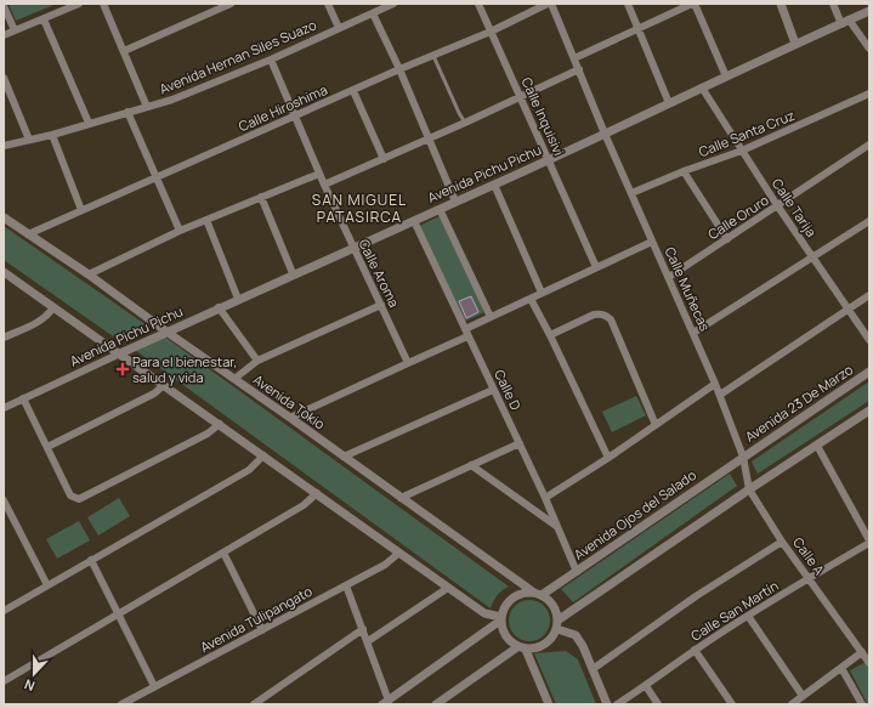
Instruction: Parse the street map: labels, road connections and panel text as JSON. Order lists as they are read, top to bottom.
{
  "streets": {
    "street": [
      "Avenida Hernan Siles Suazo",
      "Calle Hiroshima",
      "Calle Inquisivi",
      "Calle Santa Cruz",
      "Avenida Pichu Pichu",
      "Calle Tarija",
      "Calle Oruro",
      "Calle Aroma",
      "Calle Muñecas",
      "Calle D",
      "Avenida Tokio",
      "Avenida 23 De Marzo",
      "Avenida Ojos del Salado",
      "Calle A",
      "Calle San Martín",
      "Avenida Tulipangato"
    ]
  },
  "crossings": [
    ["Avenida Hernan Siles Suazo", "Calle Aroma"],
    ["Calle Hiroshima", "Calle Inquisivi"],
    ["Calle Hiroshima", "Calle Aroma"],
    ["Calle Hiroshima", "Avenida Tokio"],
    ["Calle Inquisivi", "Avenida Pichu Pichu"],
    ["Calle Santa Cruz", "Calle Tarija"],
    ["Calle Santa Cruz", "Calle Muñecas"],
    ["Avenida Pichu Pichu", "Calle Tarija"],
    ["Avenida Pichu Pichu", "Calle Aroma"],
    ["Avenida Pichu Pichu", "Calle Muñecas"],
    ["Avenida Pichu Pichu", "Calle D"],
    ["Avenida Pichu Pichu", "Avenida Tokio"],
    ["Calle Tarija", "Calle Oruro"],
    ["Calle Oruro", "Calle Muñecas"],
    ["Calle Muñecas", "Avenida 23 De Marzo"],
    ["Calle Muñecas", "Avenida Ojos del Salado"],
    ["Calle Muñecas", "Calle A"],
    ["Calle D", "Avenida Ojos del Salado"],
    ["Avenida Tokio", "Avenida Ojos del Salado"],
    ["Avenida 23 De Marzo", "Avenida Ojos del Salado"],
    ["Avenida 23 De Marzo", "Calle A"],
    ["Avenida Ojos del Salado", "Calle A"],
    ["Calle A", "Calle San Martín"]
  ],
  "districts": ["SAN MIGUEL PATASIRCA"],
  "places": {
    "health": ["Para el bienestar, salud y vida"]
  },
  "north": "bottom"
}
